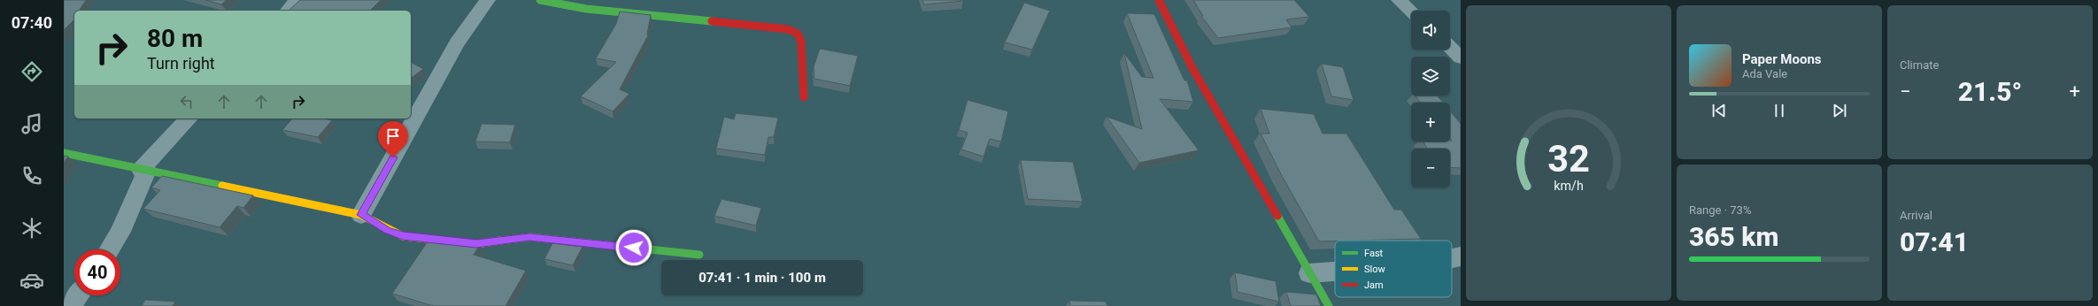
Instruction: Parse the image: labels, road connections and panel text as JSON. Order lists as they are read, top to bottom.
{
  "legend": ["Fast", "Slow", "Jam"],
  "page": {
    "tabs": "07:40",
    "tile": [
      "Climate",
      ["Range · 73%", "365 km"],
      ["Arrival", "07:41"]
    ],
    "map_buttons": ["+", "−"],
    "turn": ["80 m", "Turn right"],
    "song": ["Paper Moons", "Ada Vale"],
    "heat": ["−", "21.5°", "+"],
    "limit": "40",
    "trip": "07:41 · 1 min · 100 m",
    "gauge": ["32", "km/h"]
  }
}
